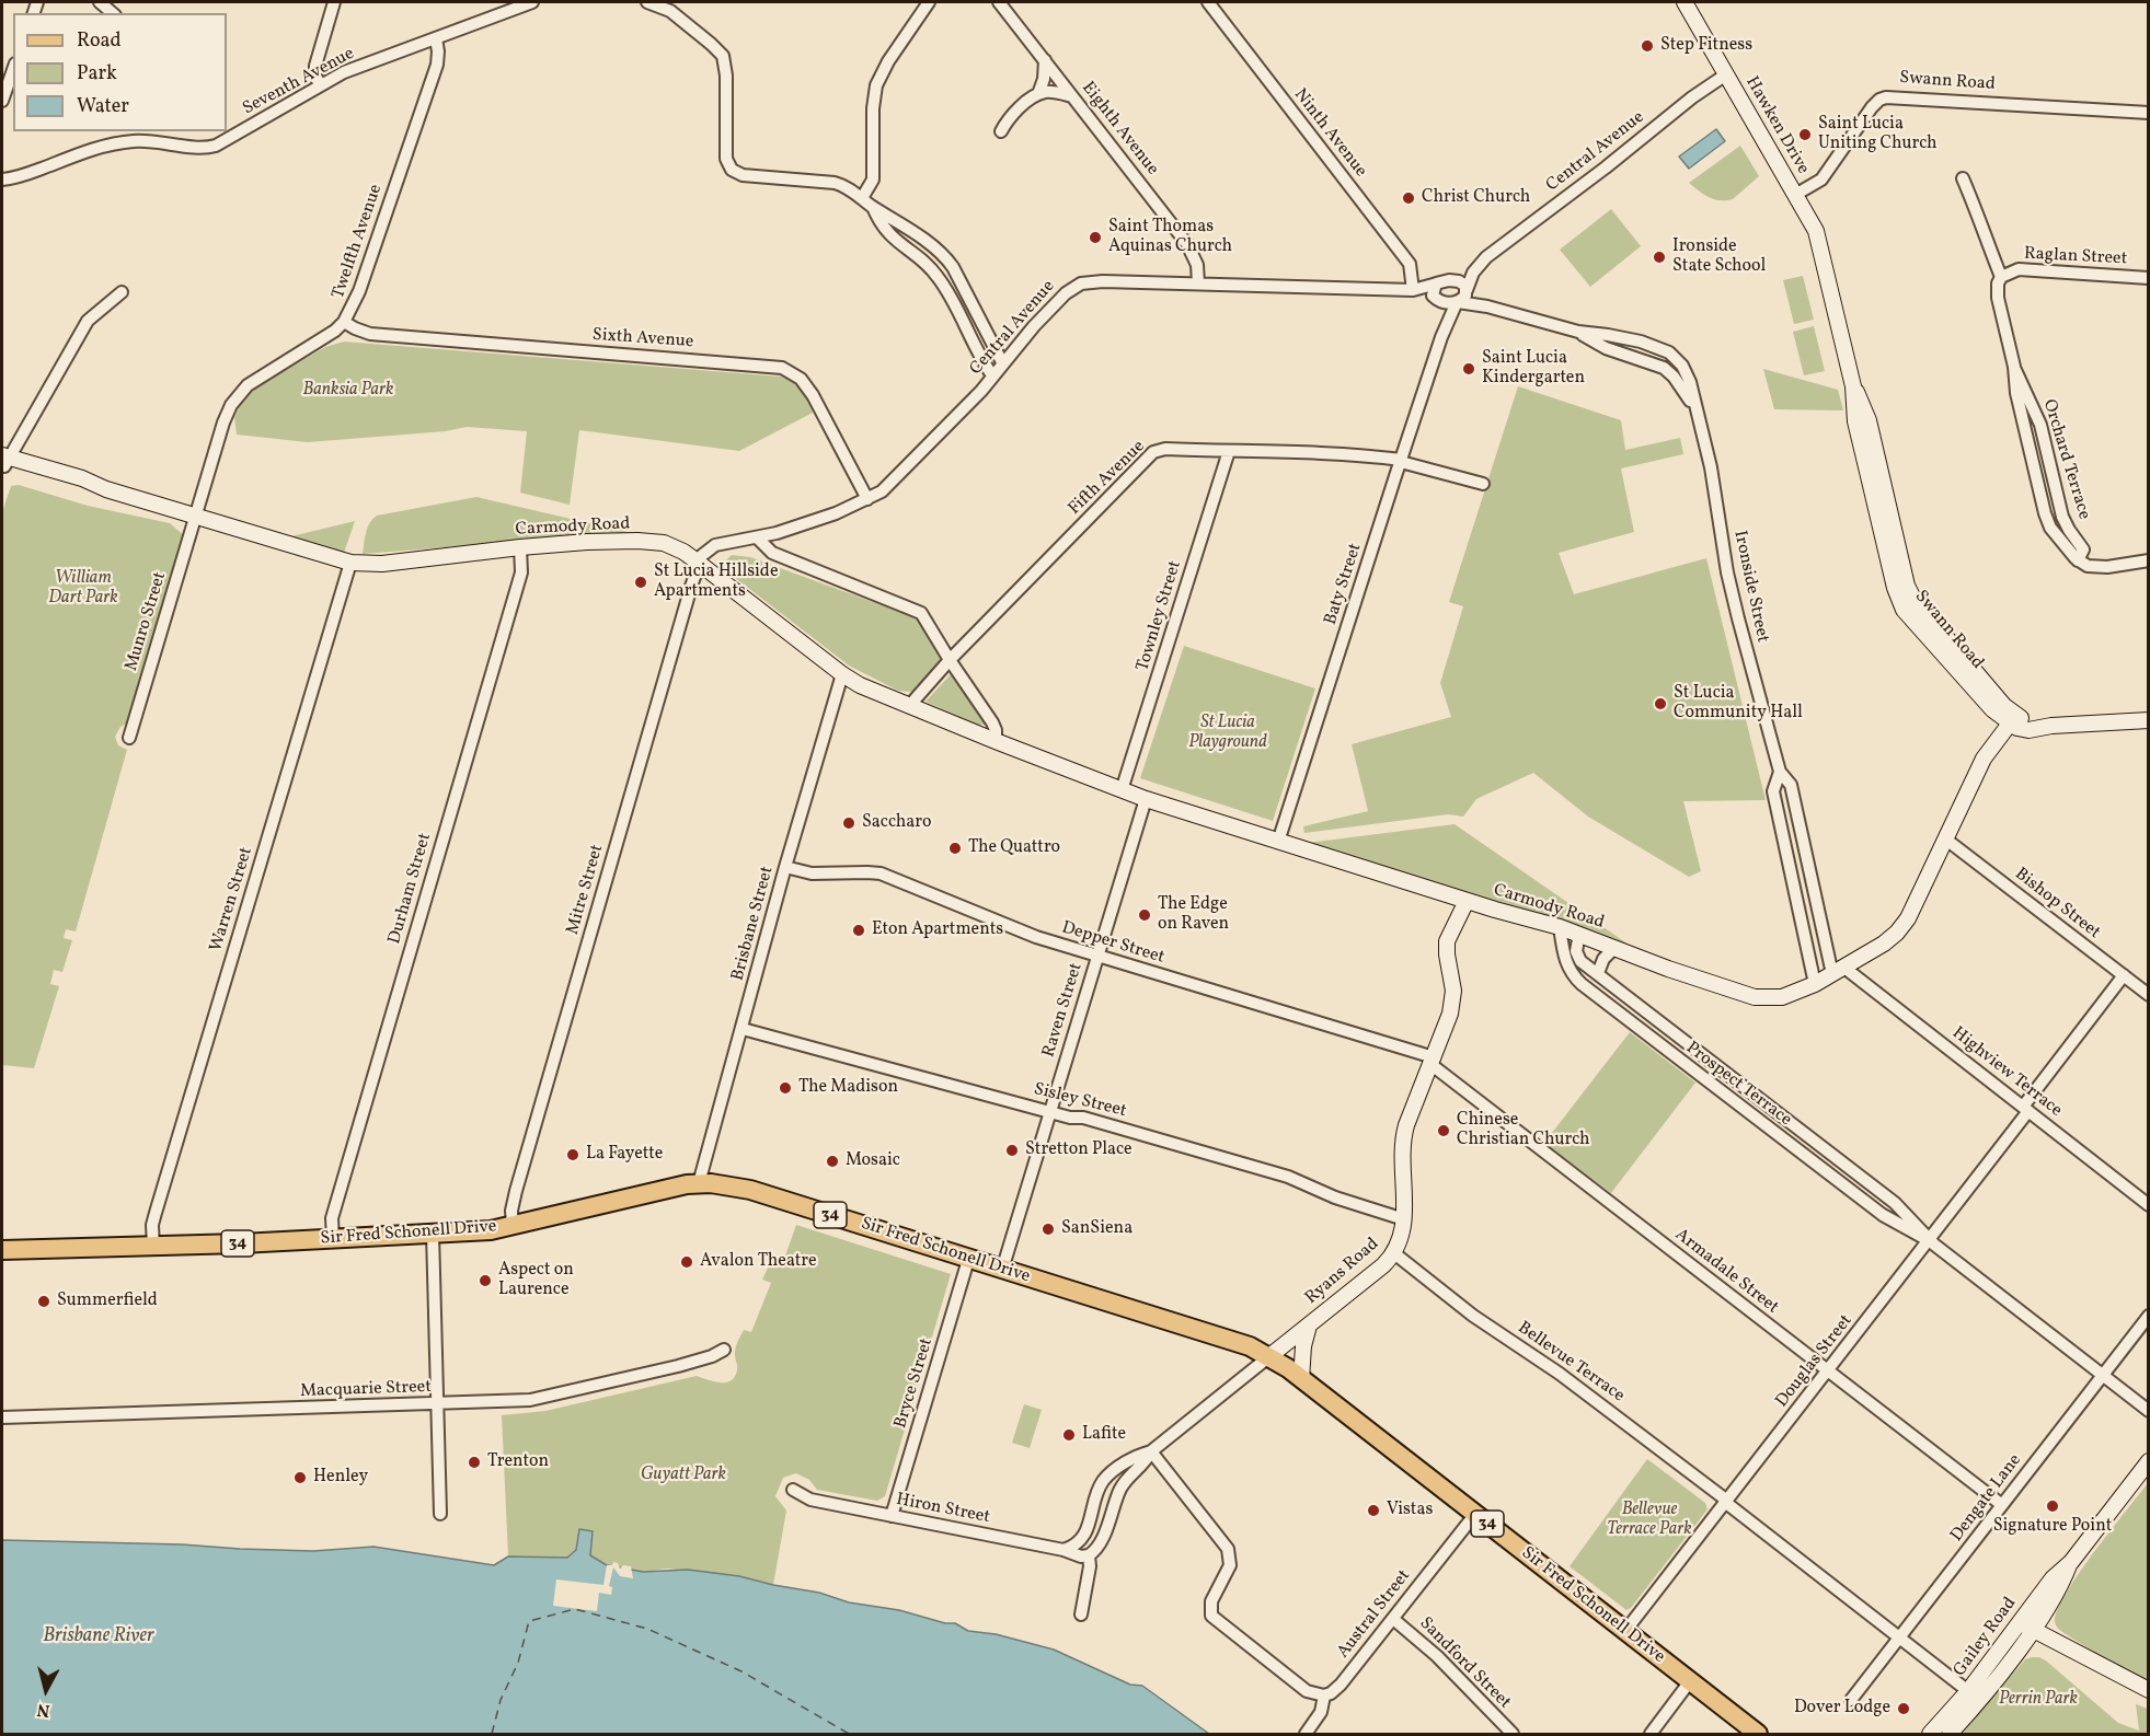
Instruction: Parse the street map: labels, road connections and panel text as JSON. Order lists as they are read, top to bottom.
{
  "streets": {
    "main road": ["34", "Sir Fred Schonell Drive"],
    "street": [
      "Seventh Avenue",
      "Swann Road",
      "Hawken Drive",
      "Eighth Avenue",
      "Ninth Avenue",
      "Central Avenue",
      "Twelfth Avenue",
      "Raglan Street",
      "Sixth Avenue",
      "Orchard Terrace",
      "Fifth Avenue",
      "Carmody Road",
      "Baty Street",
      "Ironside Street",
      "Townley Street",
      "Munro Street",
      "Durham Street",
      "Mitre Street",
      "Warren Street",
      "Bishop Street",
      "Brisbane Street",
      "Depper Street",
      "Raven Street",
      "Highview Terrace",
      "Prospect Terrace",
      "Sisley Street",
      "Ryans Road",
      "Armadale Street",
      "Douglas Street",
      "Bellevue Terrace",
      "Bryce Street",
      "Macquarie Street",
      "Dengate Lane",
      "Hiron Street",
      "Austral Street",
      "Gailey Road",
      "Sandford Street"
    ]
  },
  "crossings": [
    ["Seventh Avenue", "Twelfth Avenue"],
    ["Swann Road", "Hawken Drive"],
    ["Swann Road", "Carmody Road"],
    ["Hawken Drive", "Central Avenue"],
    ["Eighth Avenue", "Central Avenue"],
    ["Ninth Avenue", "Central Avenue"],
    ["Central Avenue", "Sixth Avenue"],
    ["Central Avenue", "Carmody Road"],
    ["Central Avenue", "Baty Street"],
    ["Central Avenue", "Ironside Street"],
    ["Central Avenue", "Mitre Street"],
    ["Twelfth Avenue", "Sixth Avenue"],
    ["Twelfth Avenue", "Carmody Road"],
    ["Twelfth Avenue", "Munro Street"],
    ["Raglan Street", "Orchard Terrace"],
    ["Fifth Avenue", "Carmody Road"],
    ["Fifth Avenue", "Baty Street"],
    ["Fifth Avenue", "Townley Street"],
    ["Carmody Road", "Baty Street"],
    ["Carmody Road", "Ironside Street"],
    ["Carmody Road", "Townley Street"],
    ["Carmody Road", "Munro Street"],
    ["Carmody Road", "Durham Street"],
    ["Carmody Road", "Mitre Street"],
    ["Carmody Road", "Warren Street"],
    ["Carmody Road", "Bishop Street"],
    ["Carmody Road", "Brisbane Street"],
    ["Carmody Road", "Raven Street"],
    ["Carmody Road", "Highview Terrace"],
    ["Carmody Road", "Prospect Terrace"],
    ["Carmody Road", "Ryans Road"],
    ["Baty Street", "Ironside Street"],
    ["Ironside Street", "Highview Terrace"],
    ["Durham Street", "Sir Fred Schonell Drive"],
    ["Mitre Street", "Sir Fred Schonell Drive"],
    ["Warren Street", "Sir Fred Schonell Drive"],
    ["Bishop Street", "Douglas Street"],
    ["Brisbane Street", "Depper Street"],
    ["Brisbane Street", "Sisley Street"],
    ["Brisbane Street", "Sir Fred Schonell Drive"],
    ["Depper Street", "Raven Street"],
    ["Depper Street", "Ryans Road"],
    ["Depper Street", "Armadale Street"],
    ["Raven Street", "Sisley Street"],
    ["Raven Street", "Sir Fred Schonell Drive"],
    ["Highview Terrace", "Douglas Street"],
    ["Prospect Terrace", "Douglas Street"],
    ["Prospect Terrace", "Dengate Lane"],
    ["Sisley Street", "Ryans Road"],
    ["Sir Fred Schonell Drive", "Ryans Road"],
    ["Sir Fred Schonell Drive", "Douglas Street"],
    ["Sir Fred Schonell Drive", "Bryce Street"],
    ["Sir Fred Schonell Drive", "Austral Street"],
    ["Ryans Road", "Armadale Street"],
    ["Ryans Road", "Bellevue Terrace"],
    ["Ryans Road", "Hiron Street"],
    ["Armadale Street", "Douglas Street"],
    ["Armadale Street", "Dengate Lane"],
    ["Douglas Street", "Bellevue Terrace"],
    ["Bellevue Terrace", "Dengate Lane"],
    ["Bellevue Terrace", "Gailey Road"],
    ["Bryce Street", "Hiron Street"],
    ["Austral Street", "Sandford Street"]
  ],
  "water": ["Brisbane River"],
  "parks": [
    "Banksia Park",
    "William Dart Park",
    "St Lucia Playground",
    "Guyatt Park",
    "Bellevue Terrace Park",
    "Perrin Park"
  ],
  "places": [
    "Step Fitness",
    "Saint Lucia Uniting Church",
    "Christ Church",
    "Saint Thomas Aquinas Church",
    "Ironside State School",
    "Saint Lucia Kindergarten",
    "St Lucia Hillside Apartments",
    "St Lucia Community Hall",
    "Saccharo",
    "The Quattro",
    "The Edge on Raven",
    "Eton Apartments",
    "The Madison",
    "Chinese Christian Church",
    "Stretton Place",
    "La Fayette",
    "Mosaic",
    "SanSiena",
    "Avalon Theatre",
    "Aspect on Laurence",
    "Summerfield",
    "Lafite",
    "Trenton",
    "Henley",
    "Signature Point",
    "Vistas",
    "Dover Lodge"
  ],
  "legend": ["Road", "Park", "Water"],
  "north": "bottom"
}
